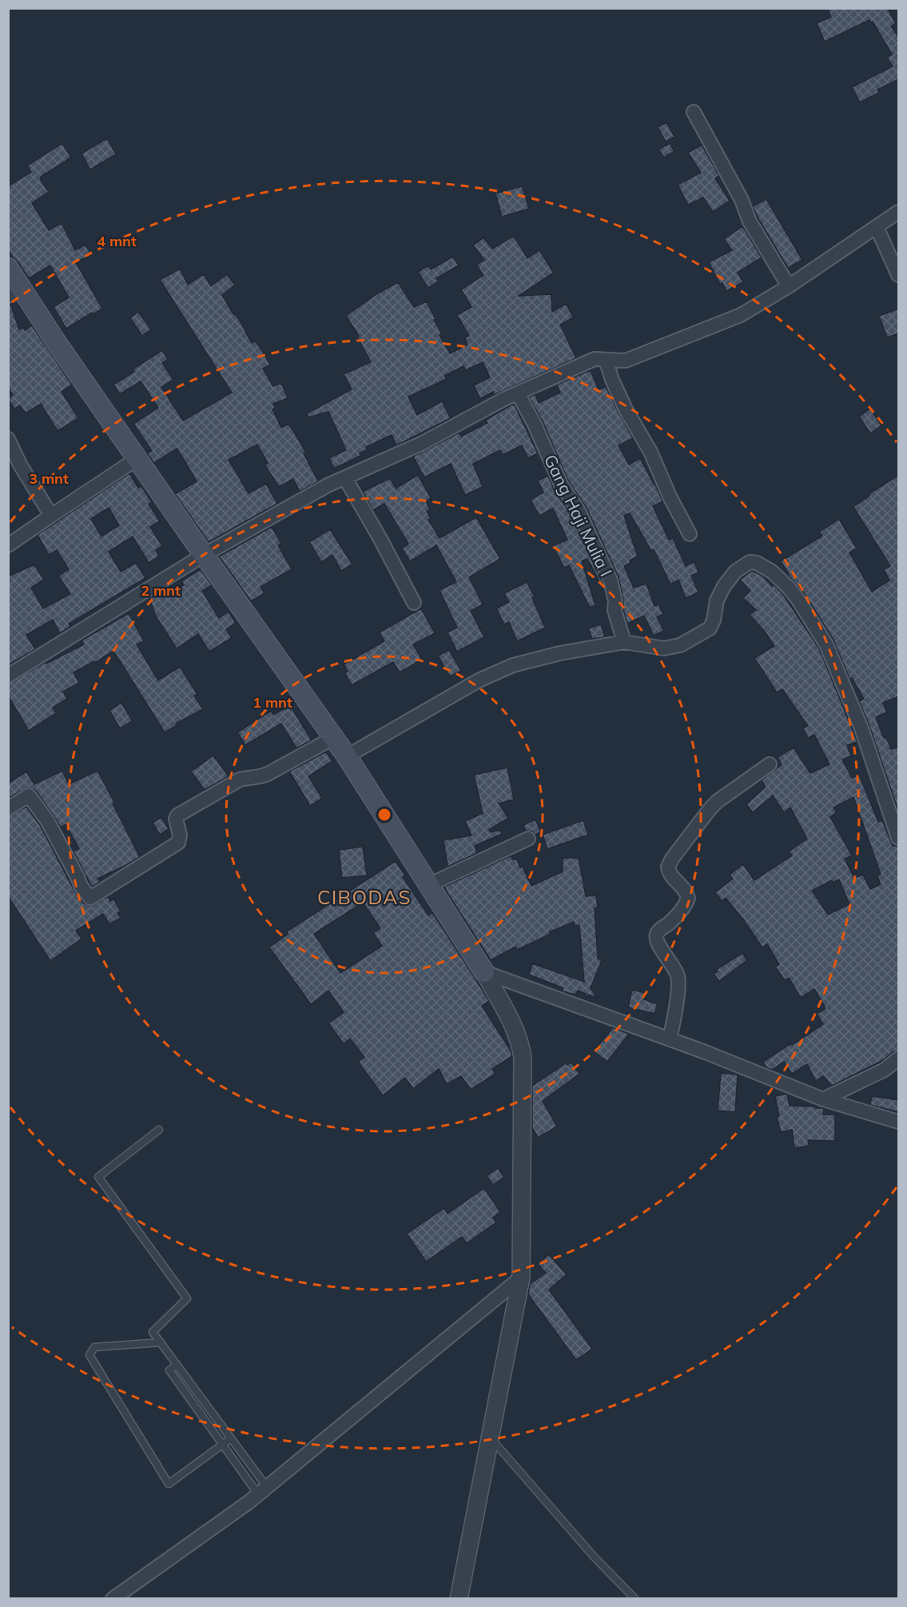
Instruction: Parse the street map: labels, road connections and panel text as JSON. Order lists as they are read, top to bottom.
{
  "streets": {
    "street": ["Gang Haji Mulia I"]
  },
  "districts": ["CIBODAS"],
  "rings": [
    "4 mnt",
    "3 mnt",
    "2 mnt",
    "1 mnt"
  ]
}
